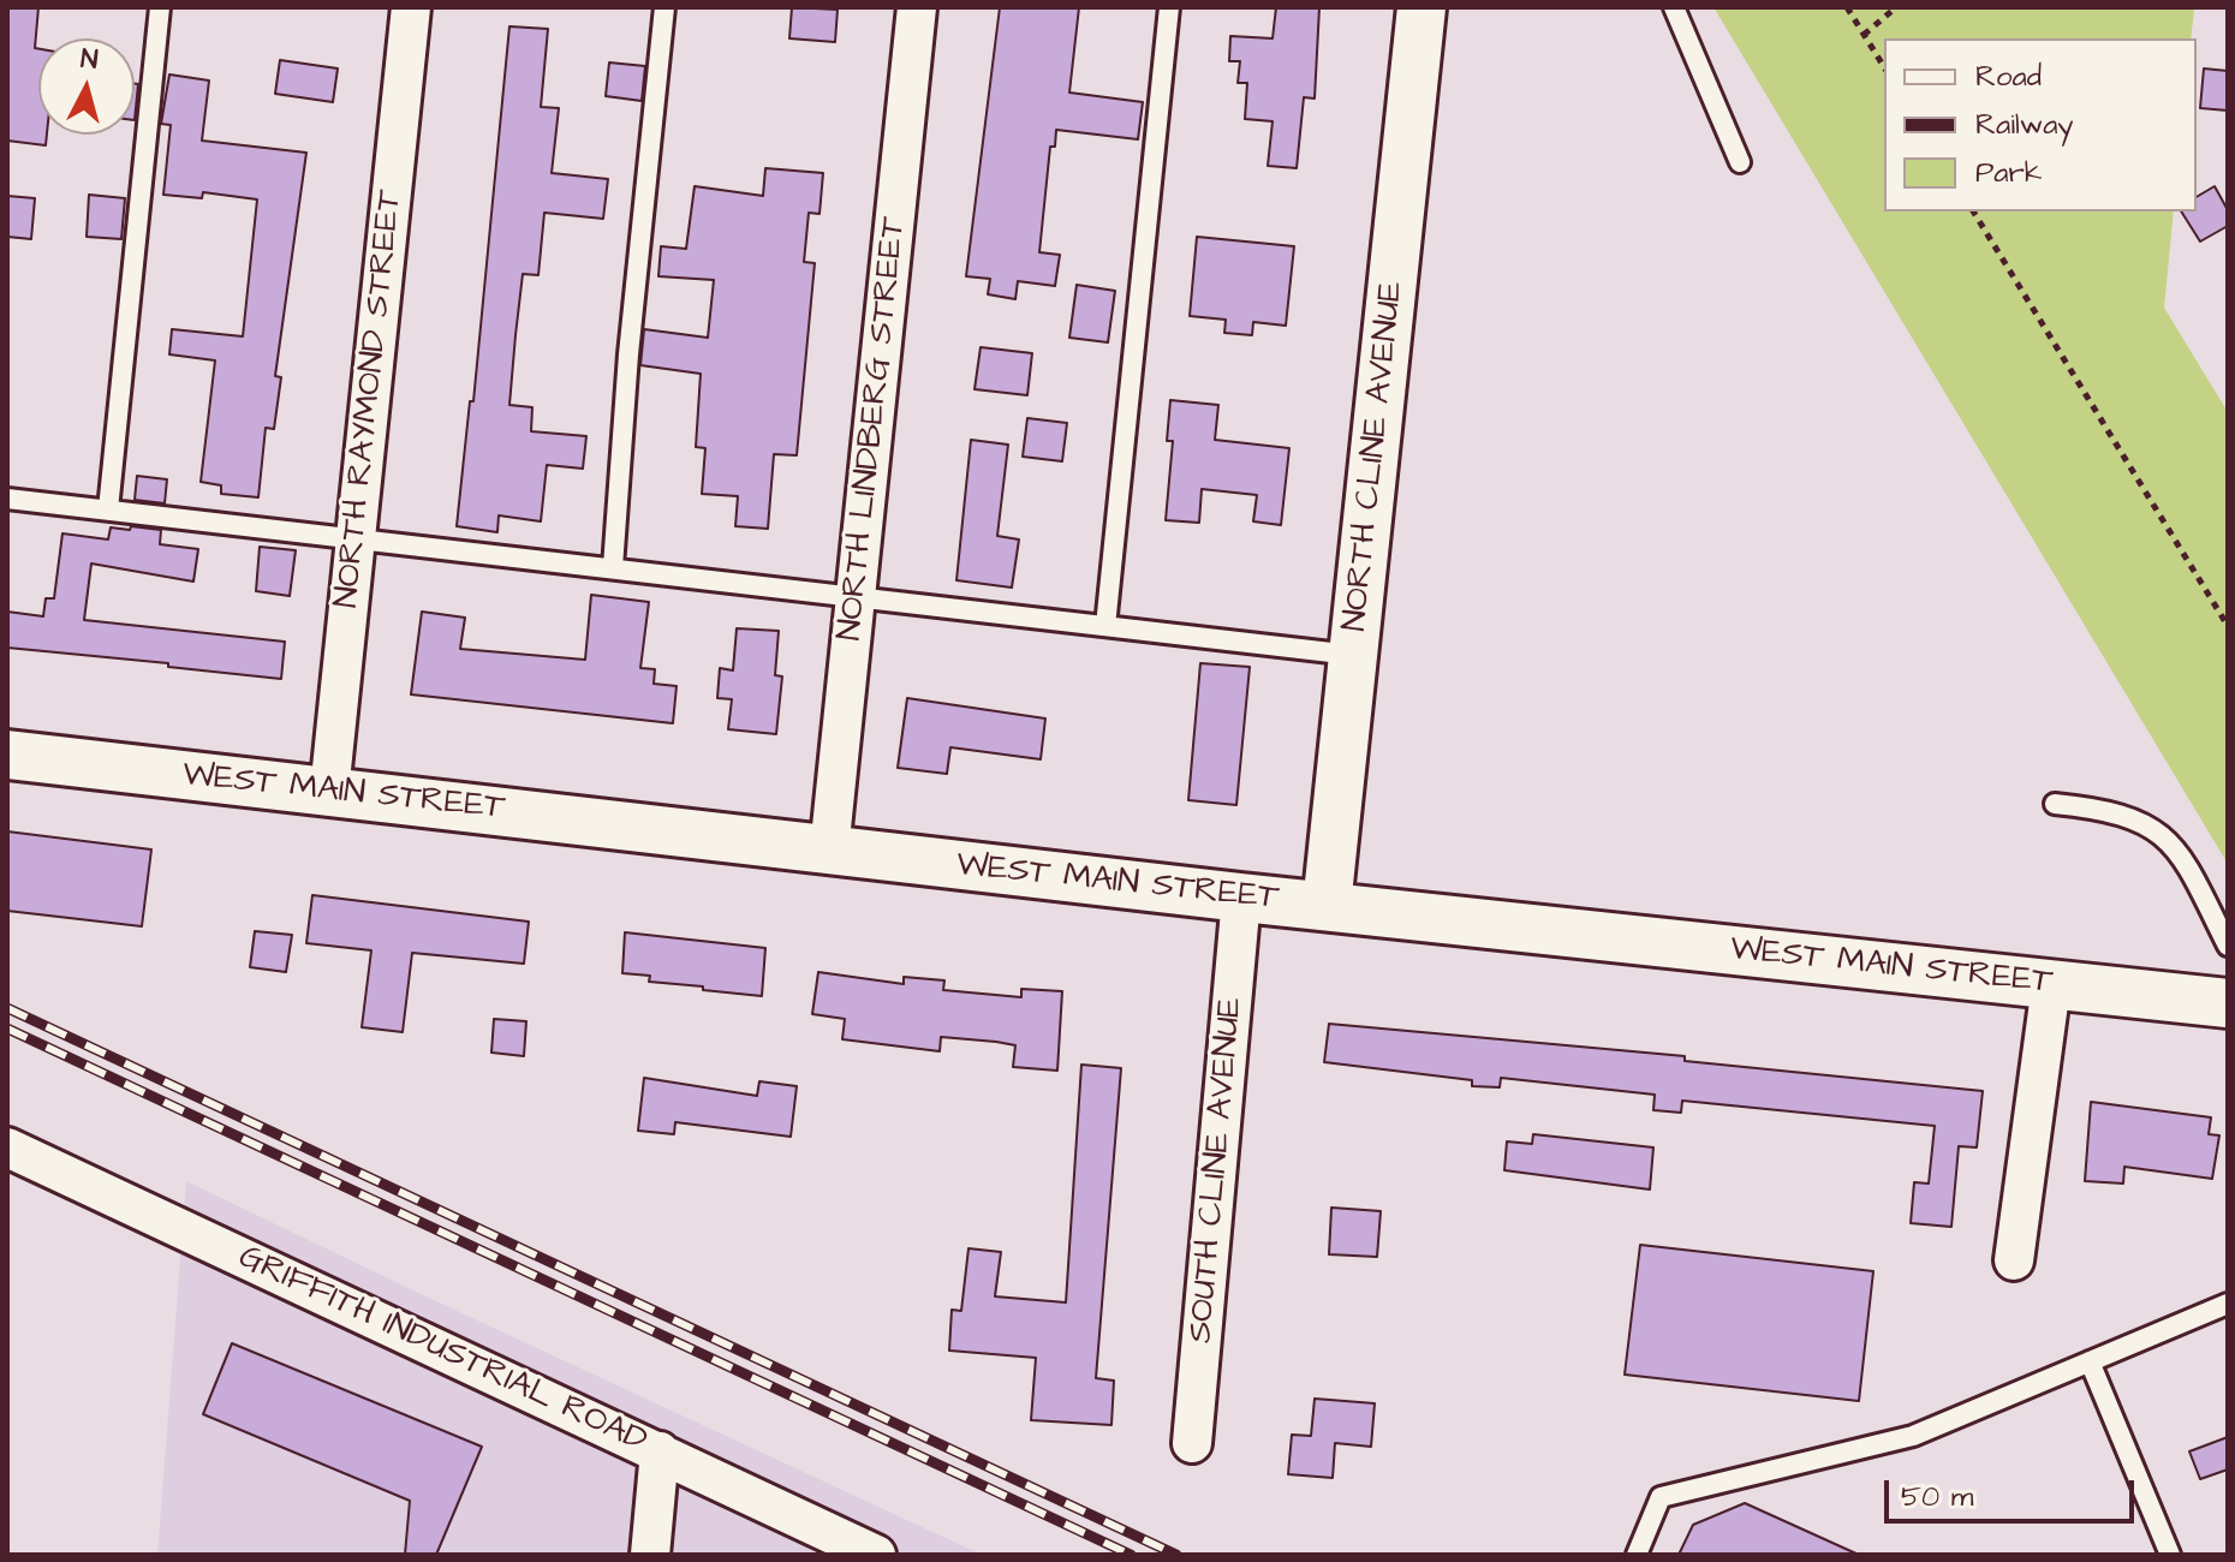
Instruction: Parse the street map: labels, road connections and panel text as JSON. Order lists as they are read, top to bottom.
{
  "streets": {
    "street": [
      "NORTH RAYMOND STREET",
      "NORTH LINDBERG STREET",
      "NORTH CLINE AVENUE",
      "WEST MAIN STREET",
      "SOUTH CLINE AVENUE",
      "GRIFFITH INDUSTRIAL ROAD"
    ]
  },
  "crossings": [
    ["NORTH RAYMOND STREET", "WEST MAIN STREET"],
    ["NORTH LINDBERG STREET", "WEST MAIN STREET"],
    ["NORTH CLINE AVENUE", "WEST MAIN STREET"],
    ["WEST MAIN STREET", "SOUTH CLINE AVENUE"]
  ],
  "legend": ["Road", "Railway", "Park"],
  "scale_bar": "50 m",
  "north": "top"
}
